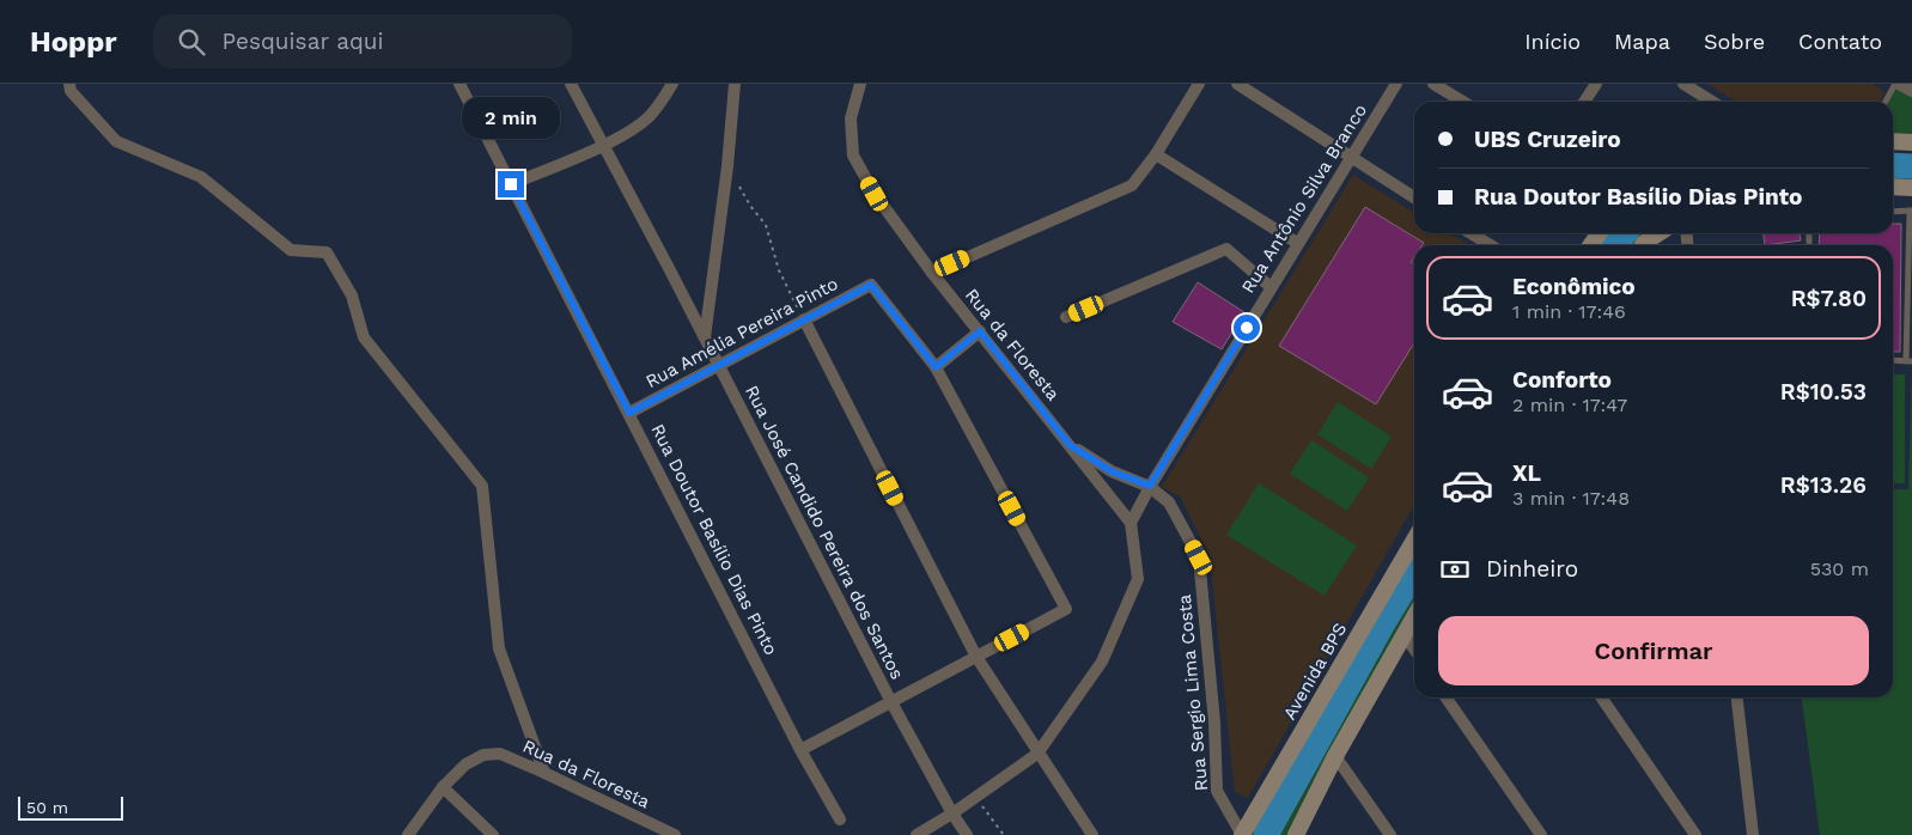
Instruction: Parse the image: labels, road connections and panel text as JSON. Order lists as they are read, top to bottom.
{
  "streets": {
    "main road": ["Avenida BPS"],
    "street": [
      "Rua Antônio Silva Branco",
      "Rua Amélia Pereira Pinto",
      "Rua da Floresta",
      "Rua José Candido Pereira dos Santos",
      "Rua Doutor Basílio Dias Pinto",
      "Rua Sergio Lima Costa"
    ]
  },
  "crossings": [
    ["Rua Antônio Silva Branco", "Rua Sergio Lima Costa"],
    ["Rua Amélia Pereira Pinto", "Rua José Candido Pereira dos Santos"],
    ["Rua Amélia Pereira Pinto", "Rua Doutor Basílio Dias Pinto"],
    ["Avenida BPS", "Rua Sergio Lima Costa"]
  ],
  "scale_bar": "50 m",
  "page": {
    "header": "Hoppr",
    "search": "Pesquisar aqui",
    "nav": [
      "Início",
      "Mapa",
      "Sobre",
      "Contato"
    ],
    "bubble": "2 min",
    "banner": ["UBS Cruzeiro", "Rua Doutor Basílio Dias Pinto"],
    "list": [
      {
        "name": "Econômico",
        "note": "1 min · 17:46",
        "value": "R$7.80"
      },
      {
        "name": "Conforto",
        "note": "2 min · 17:47",
        "value": "R$10.53"
      },
      {
        "name": "XL",
        "note": "3 min · 17:48",
        "value": "R$13.26"
      }
    ],
    "pay": ["Dinheiro", "530 m"],
    "buttons": "Confirmar",
    "scale": "50 m"
  }
}
